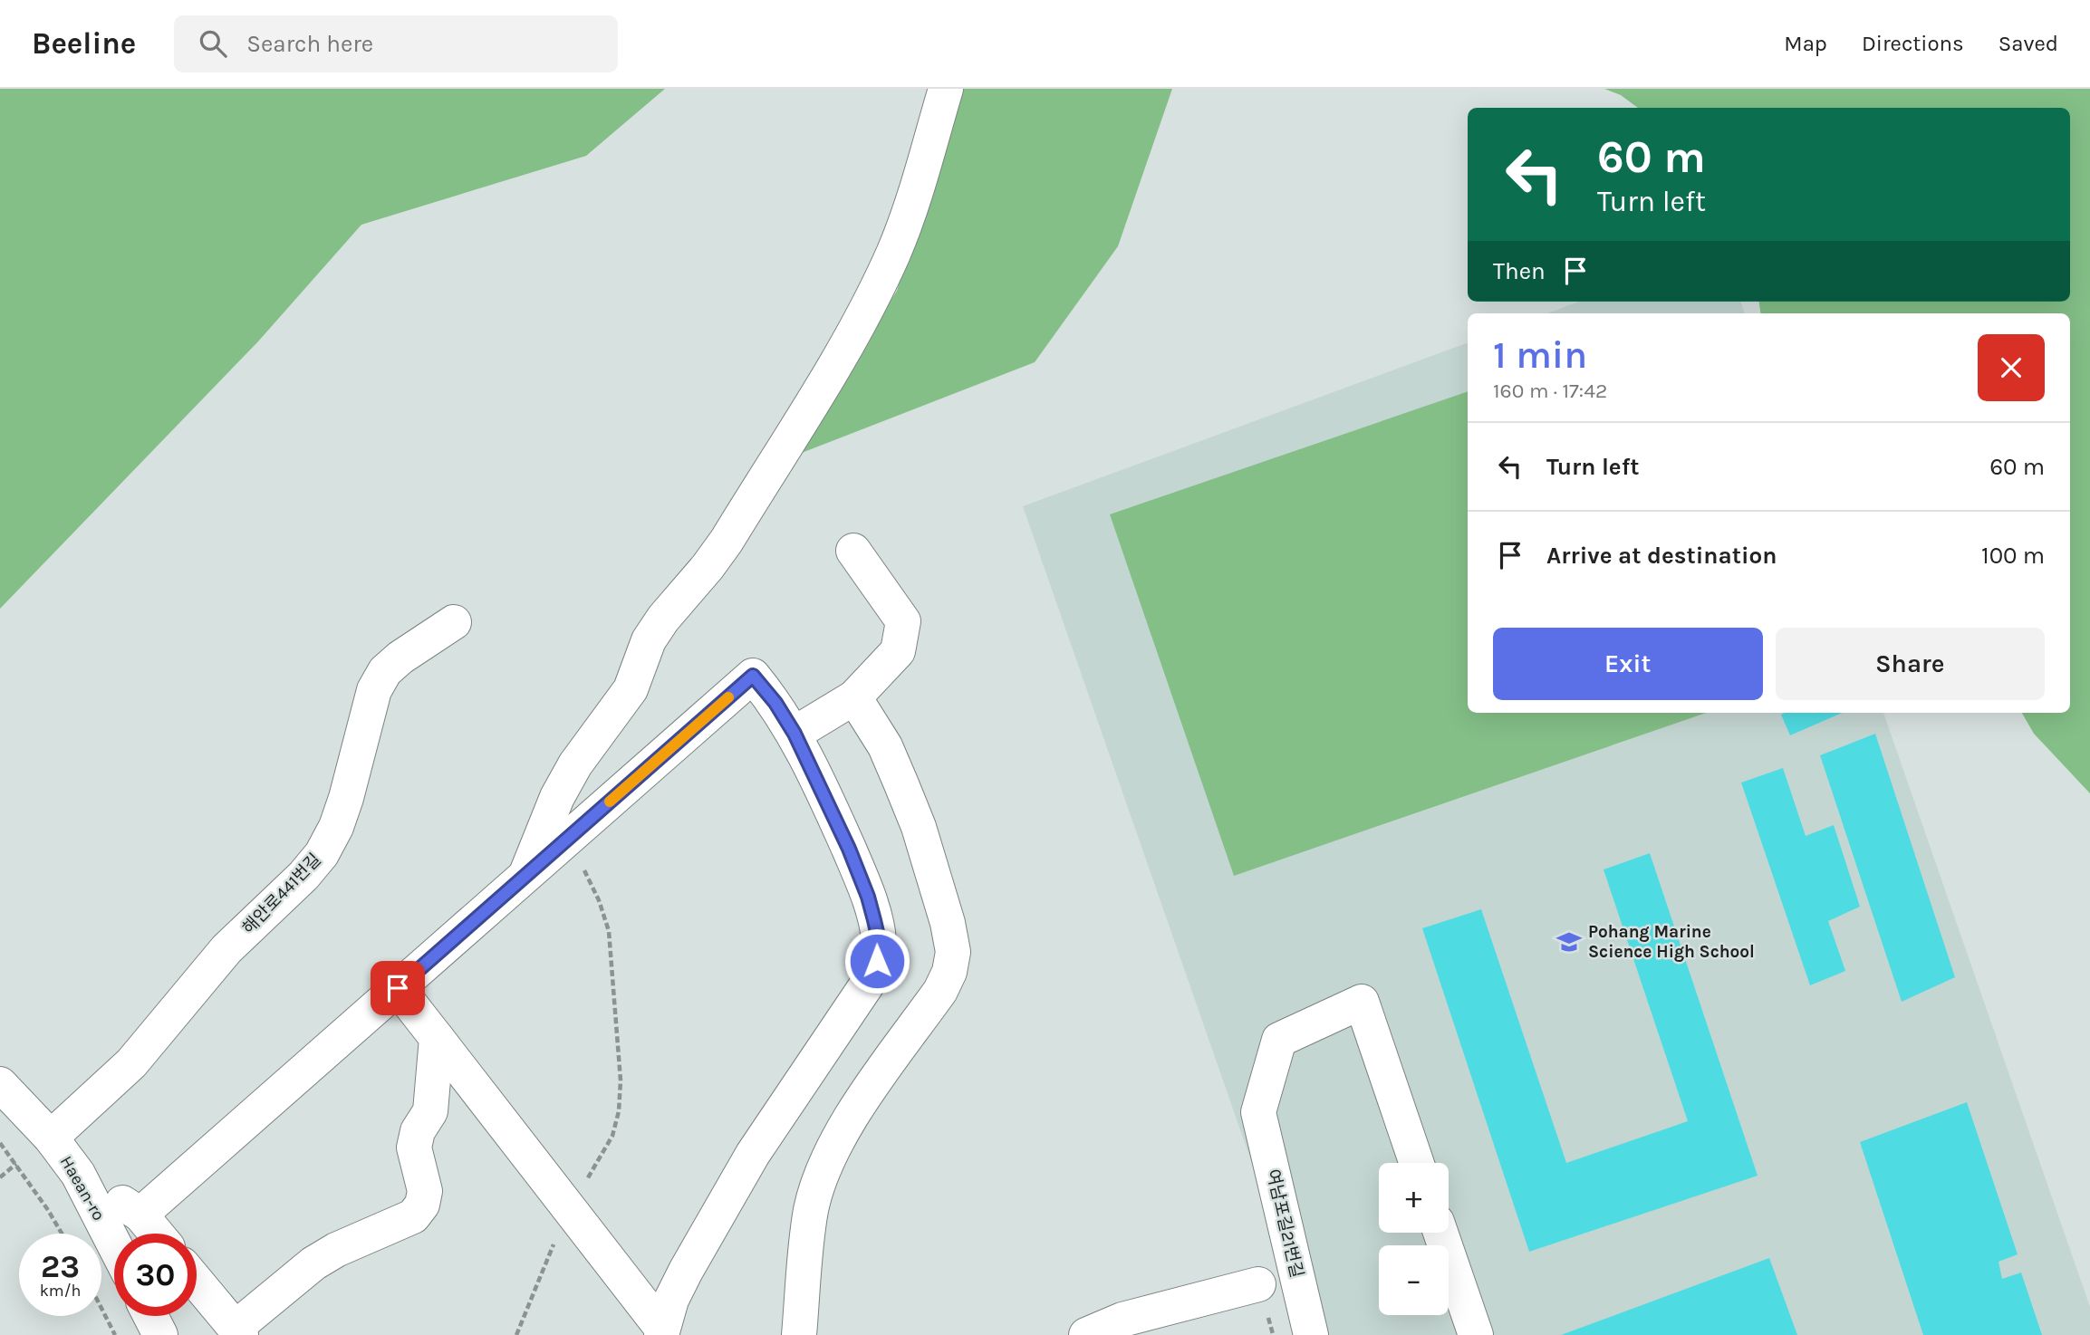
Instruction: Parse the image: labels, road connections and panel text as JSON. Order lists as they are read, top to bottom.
{
  "streets": {
    "street": ["해안로441번길", "Haean-ro", "여남포길21번길"]
  },
  "crossings": [
    ["해안로441번길", "Haean-ro"]
  ],
  "places": {
    "school or university": ["Pohang Marine Science High School"]
  },
  "page": {
    "header": "Beeline",
    "search": "Search here",
    "nav": ["Map", "Directions", "Saved"],
    "turn": ["60 m", "Turn left"],
    "then": "Then",
    "heading": ["1 min", "160 m · 17:42"],
    "list": [
      {
        "name": "Turn left",
        "value": "60 m"
      },
      {
        "name": "Arrive at destination",
        "value": "100 m"
      }
    ],
    "buttons": ["Exit", "Share"],
    "map_buttons": ["+", "−"],
    "speed": "23 km/h",
    "limit": "30"
  }
}
